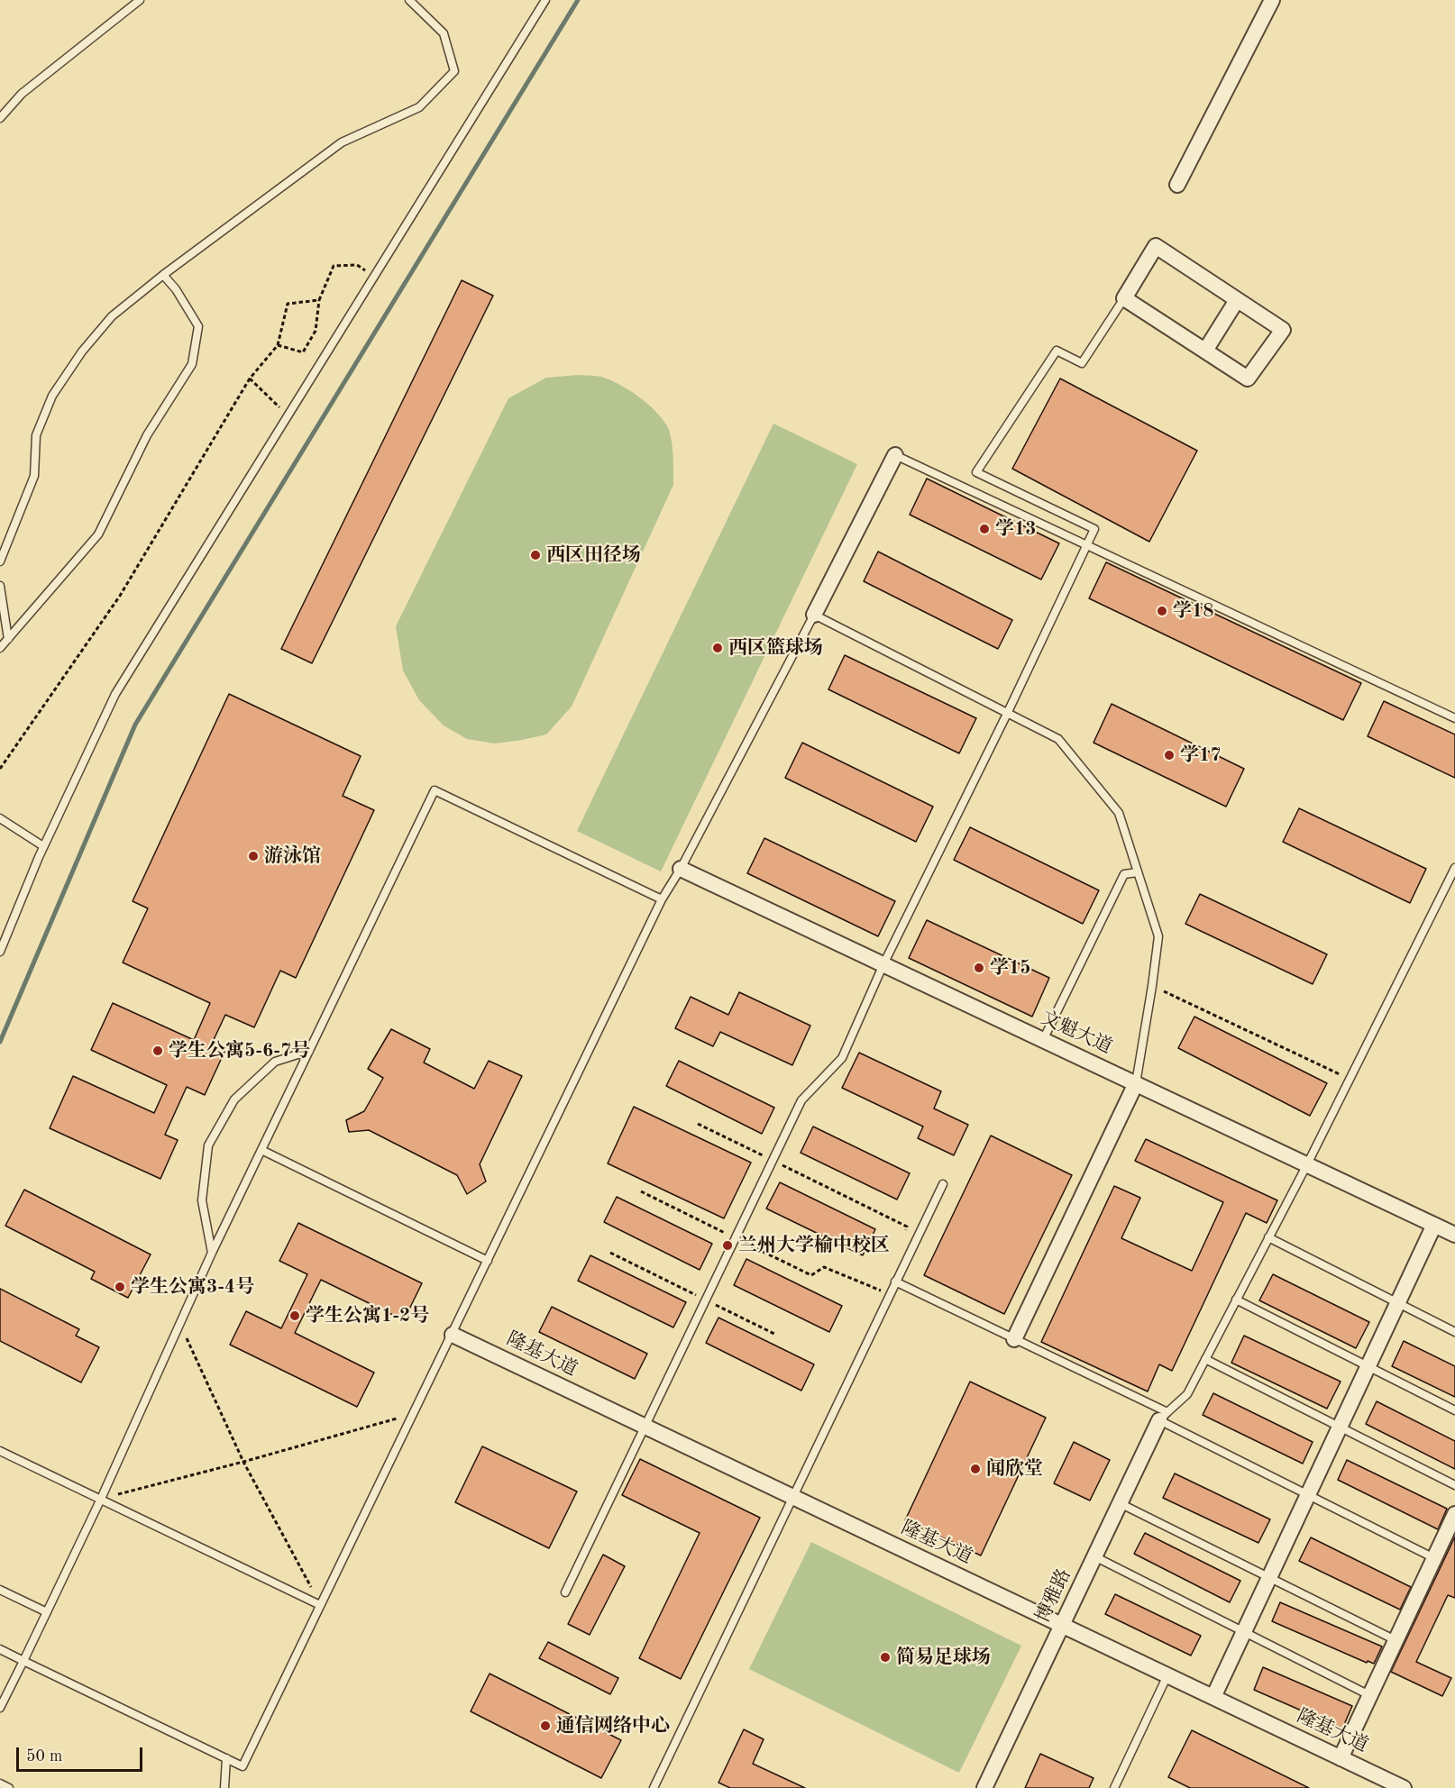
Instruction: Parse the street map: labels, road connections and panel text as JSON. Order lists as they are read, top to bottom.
{
  "streets": {
    "street": ["文魁大道", "隆基大道", "博雅路"]
  },
  "crossings": [
    ["隆基大道", "博雅路"]
  ],
  "places": [
    "学13",
    "西区田径场",
    "学18",
    "西区篮球场",
    "学17",
    "游泳馆",
    "学15",
    "学生公寓5-6-7号",
    "兰州大学榆中校区",
    "学生公寓3-4号",
    "学生公寓1-2号",
    "闻欣堂",
    "简易足球场",
    "通信网络中心"
  ],
  "scale_bar": "50 m"
}
